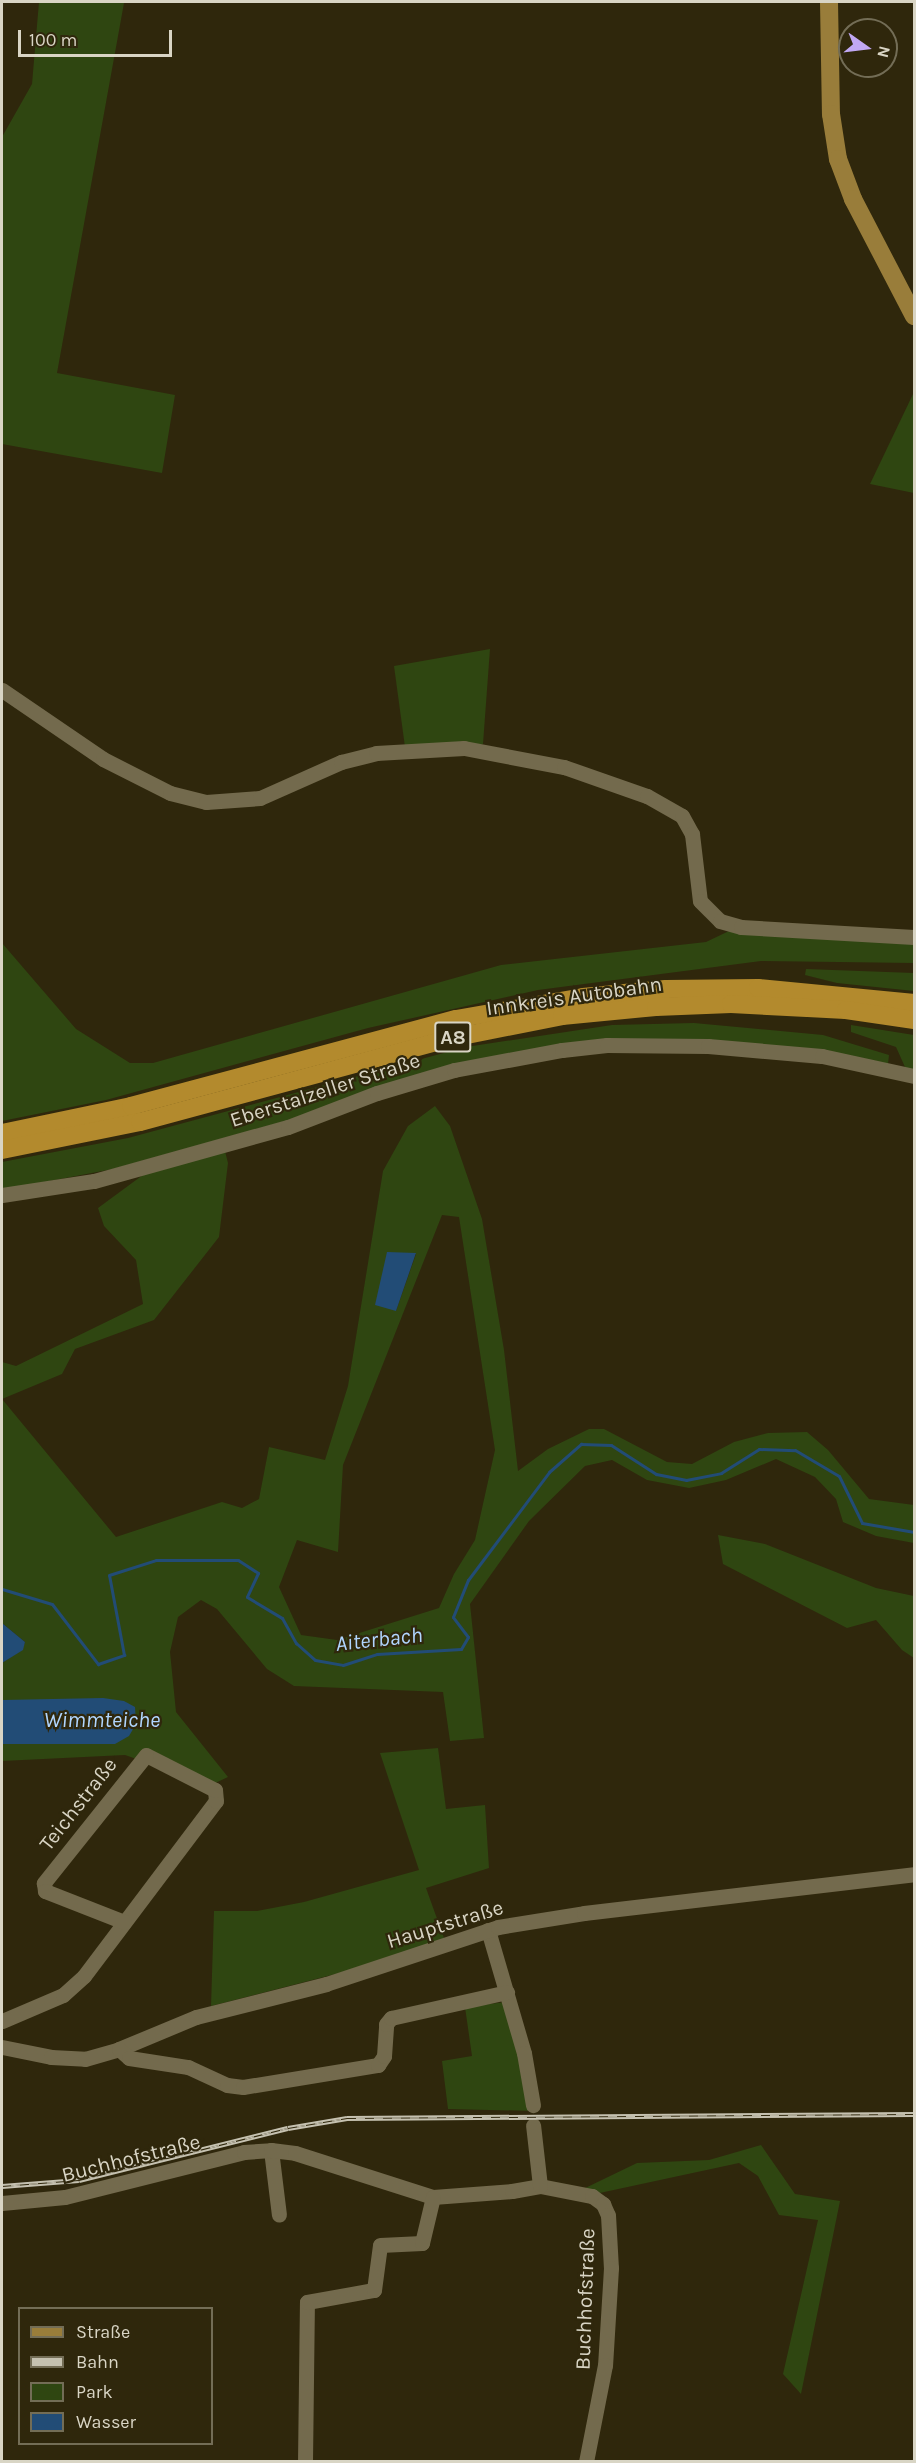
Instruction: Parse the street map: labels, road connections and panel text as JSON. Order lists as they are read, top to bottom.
{
  "streets": {
    "highway": ["Innkreis Autobahn", "A8"],
    "street": [
      "Eberstalzeller Straße",
      "Teichstraße",
      "Hauptstraße",
      "Buchhofstraße"
    ]
  },
  "water": ["Aiterbach", "Wimmteiche"],
  "legend": [
    "Straße",
    "Bahn",
    "Park",
    "Wasser"
  ],
  "scale_bar": "100 m",
  "north": "right"
}
